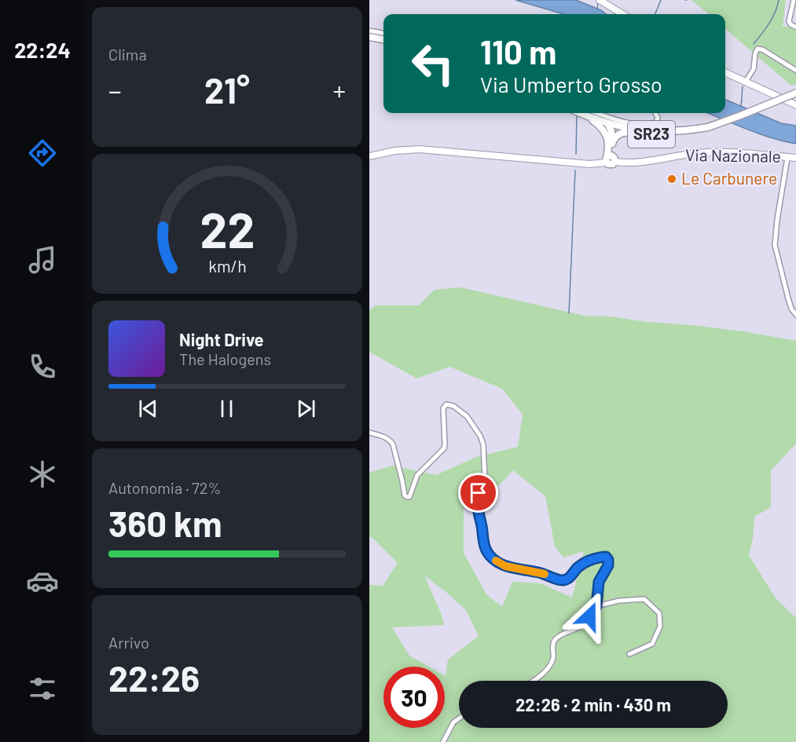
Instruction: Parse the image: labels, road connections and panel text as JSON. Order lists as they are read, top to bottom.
{
  "streets": {
    "main road": ["SR23", "Via Nazionale"]
  },
  "crossings": [
    ["SR23", "Via Nazionale"]
  ],
  "places": ["Le Carbunere"],
  "page": {
    "tabs": "22:24",
    "tile": [
      "Clima",
      ["Autonomia · 72%", "360 km"],
      ["Arrivo", "22:26"]
    ],
    "turn": ["110 m", "Via Umberto Grosso"],
    "heat": ["−", "21°", "+"],
    "song": ["Night Drive", "The Halogens"],
    "limit": "30",
    "trip": "22:26 · 2 min · 430 m",
    "gauge": ["22", "km/h"]
  }
}
